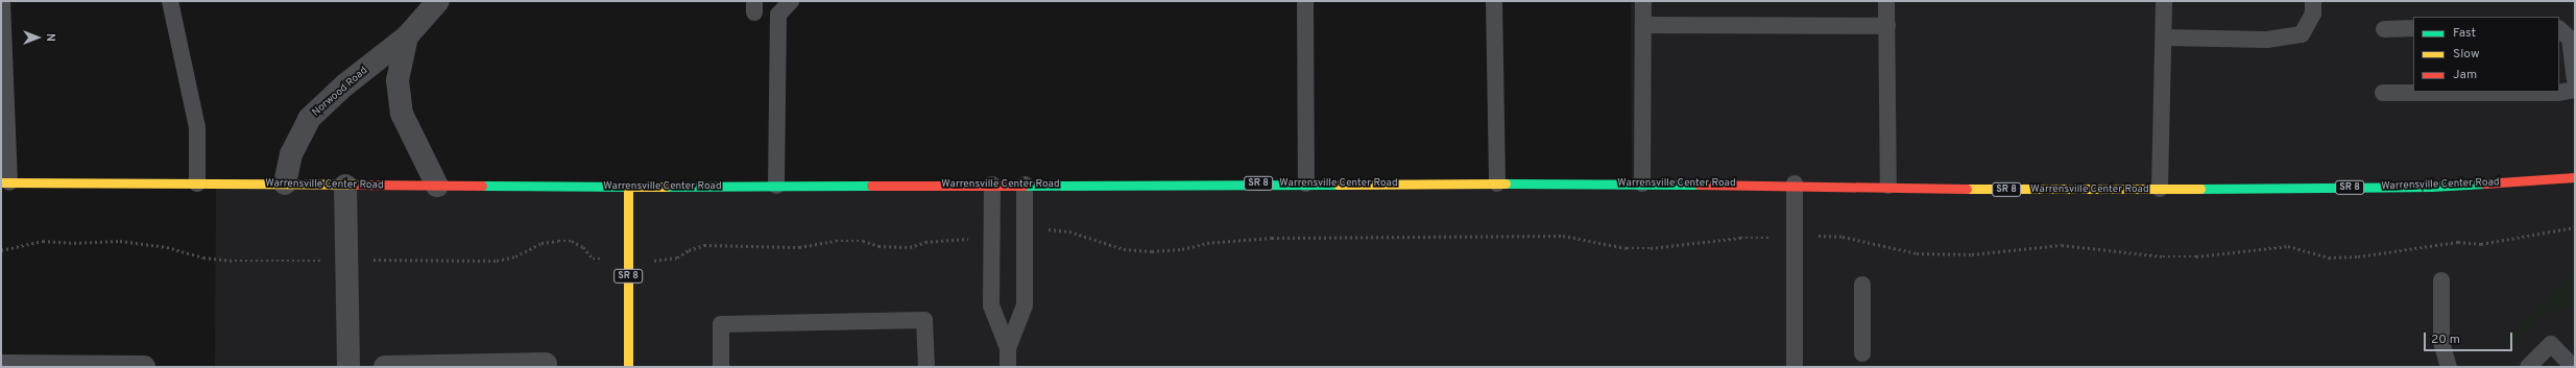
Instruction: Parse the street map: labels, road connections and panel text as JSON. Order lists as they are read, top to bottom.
{
  "streets": {
    "main road": ["SR 8", "Warrensville Center Road"],
    "street": ["Norwood Road"]
  },
  "crossings": [
    ["Norwood Road", "Warrensville Center Road"],
    ["SR 8", "Warrensville Center Road"]
  ],
  "legend": ["Fast", "Slow", "Jam"],
  "scale_bar": "20 m",
  "north": "right"
}
